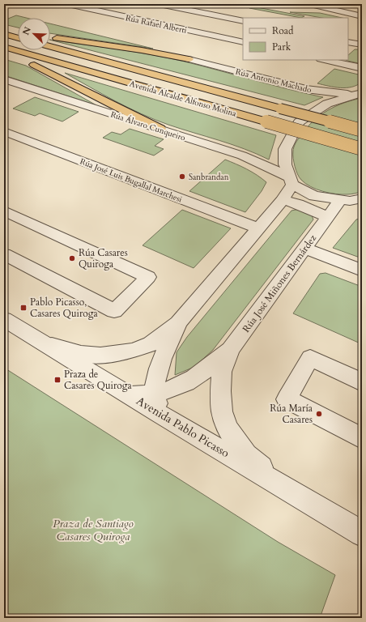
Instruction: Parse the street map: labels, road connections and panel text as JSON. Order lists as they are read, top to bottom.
{
  "streets": {
    "highway": ["Avenida Alcalde Alfonso Molina"],
    "street": [
      "Rúa Rafael Alberti",
      "Rúa Antonio Machado",
      "Rúa Álvaro Cunqueiro",
      "Rúa José Luis Bugallal Marchesi",
      "Rúa José Miñones Bernárdez",
      "Avenida Pablo Picasso"
    ]
  },
  "crossings": [
    ["Rúa Álvaro Cunqueiro", "Rúa José Miñones Bernárdez"],
    ["Rúa José Miñones Bernárdez", "Avenida Pablo Picasso"]
  ],
  "parks": ["Praza de Santiago Casares Quiroga"],
  "places": {
    "other": ["Sanbrandan", "Rúa Casares Quiroga", "Rúa María Casares"],
    "transit": ["Pablo Picasso, Casares Quiroga", "Praza de Casares Quiroga"]
  },
  "legend": ["Road", "Park"],
  "north": "top left"
}
